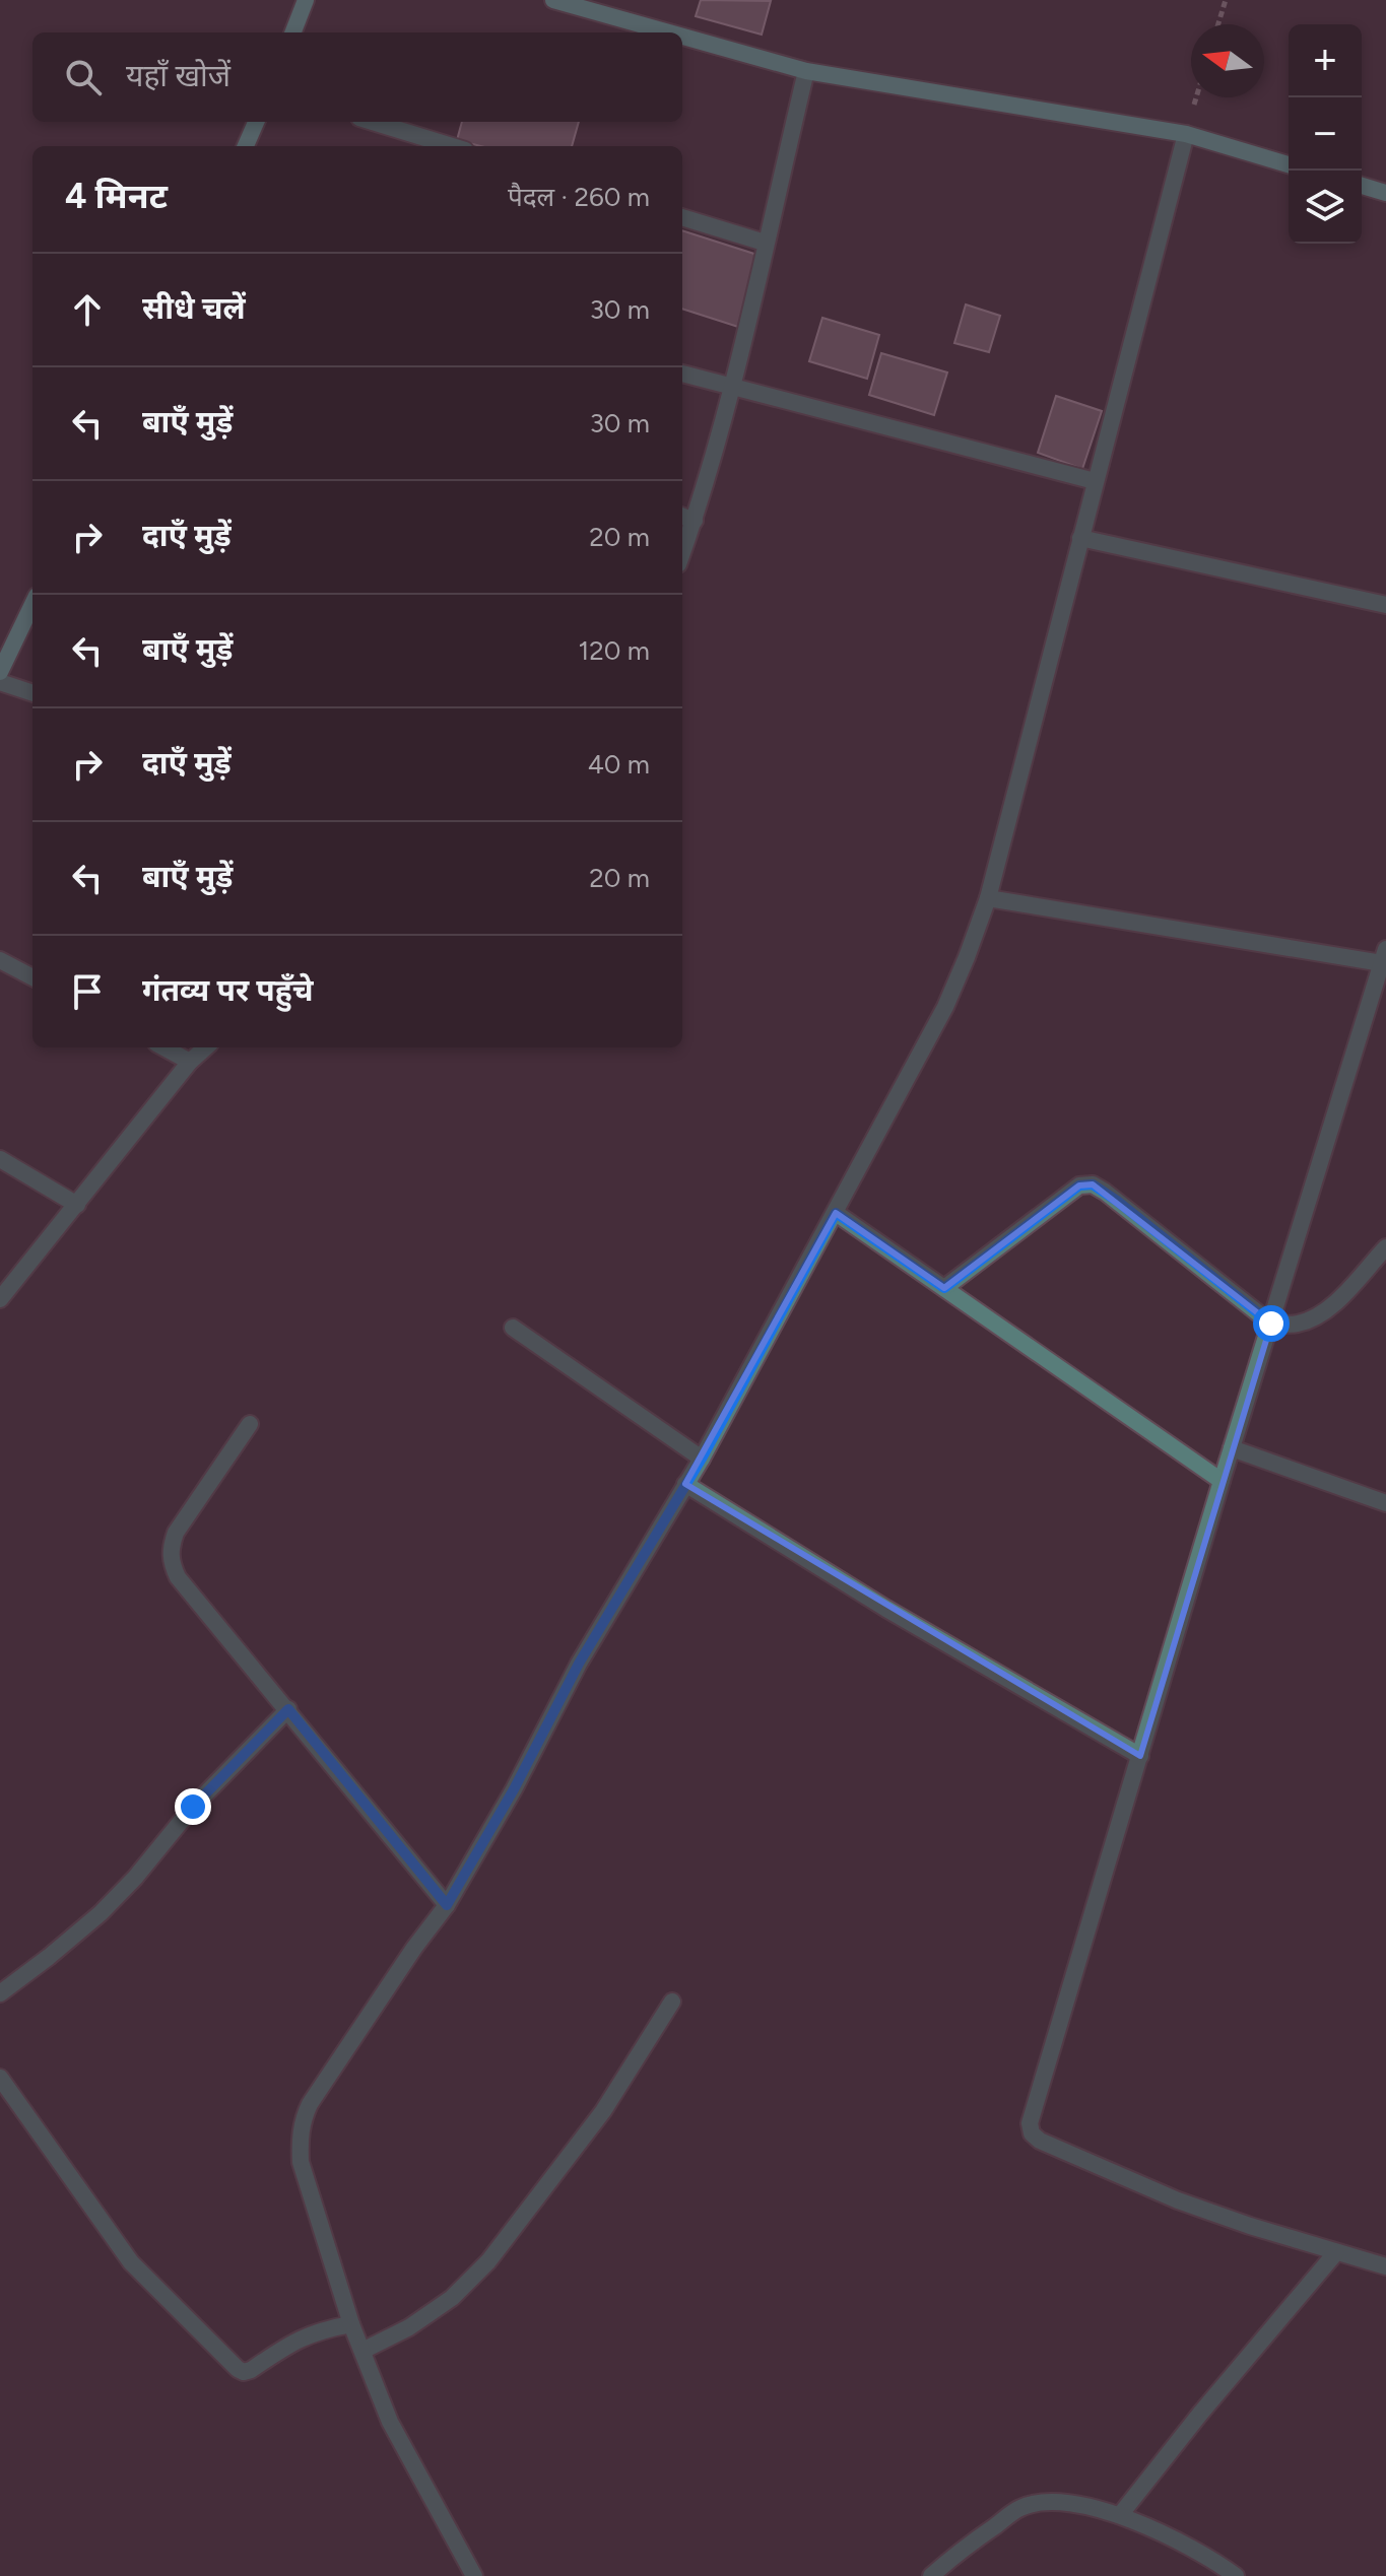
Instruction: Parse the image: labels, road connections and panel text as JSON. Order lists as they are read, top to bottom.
{
  "north": "left",
  "page": {
    "map_buttons": ["+", "−"],
    "search": "यहाँ खोजें",
    "heading": ["4 मिनट", "पैदल · 260 m"],
    "list": [
      ["सीधे चलें", "30 m"],
      ["बाएँ मुड़ें", "30 m"],
      ["दाएँ मुड़ें", "20 m"],
      ["बाएँ मुड़ें", "120 m"],
      ["दाएँ मुड़ें", "40 m"],
      ["बाएँ मुड़ें", "20 m"],
      "गंतव्य पर पहुँचे"
    ]
  }
}
